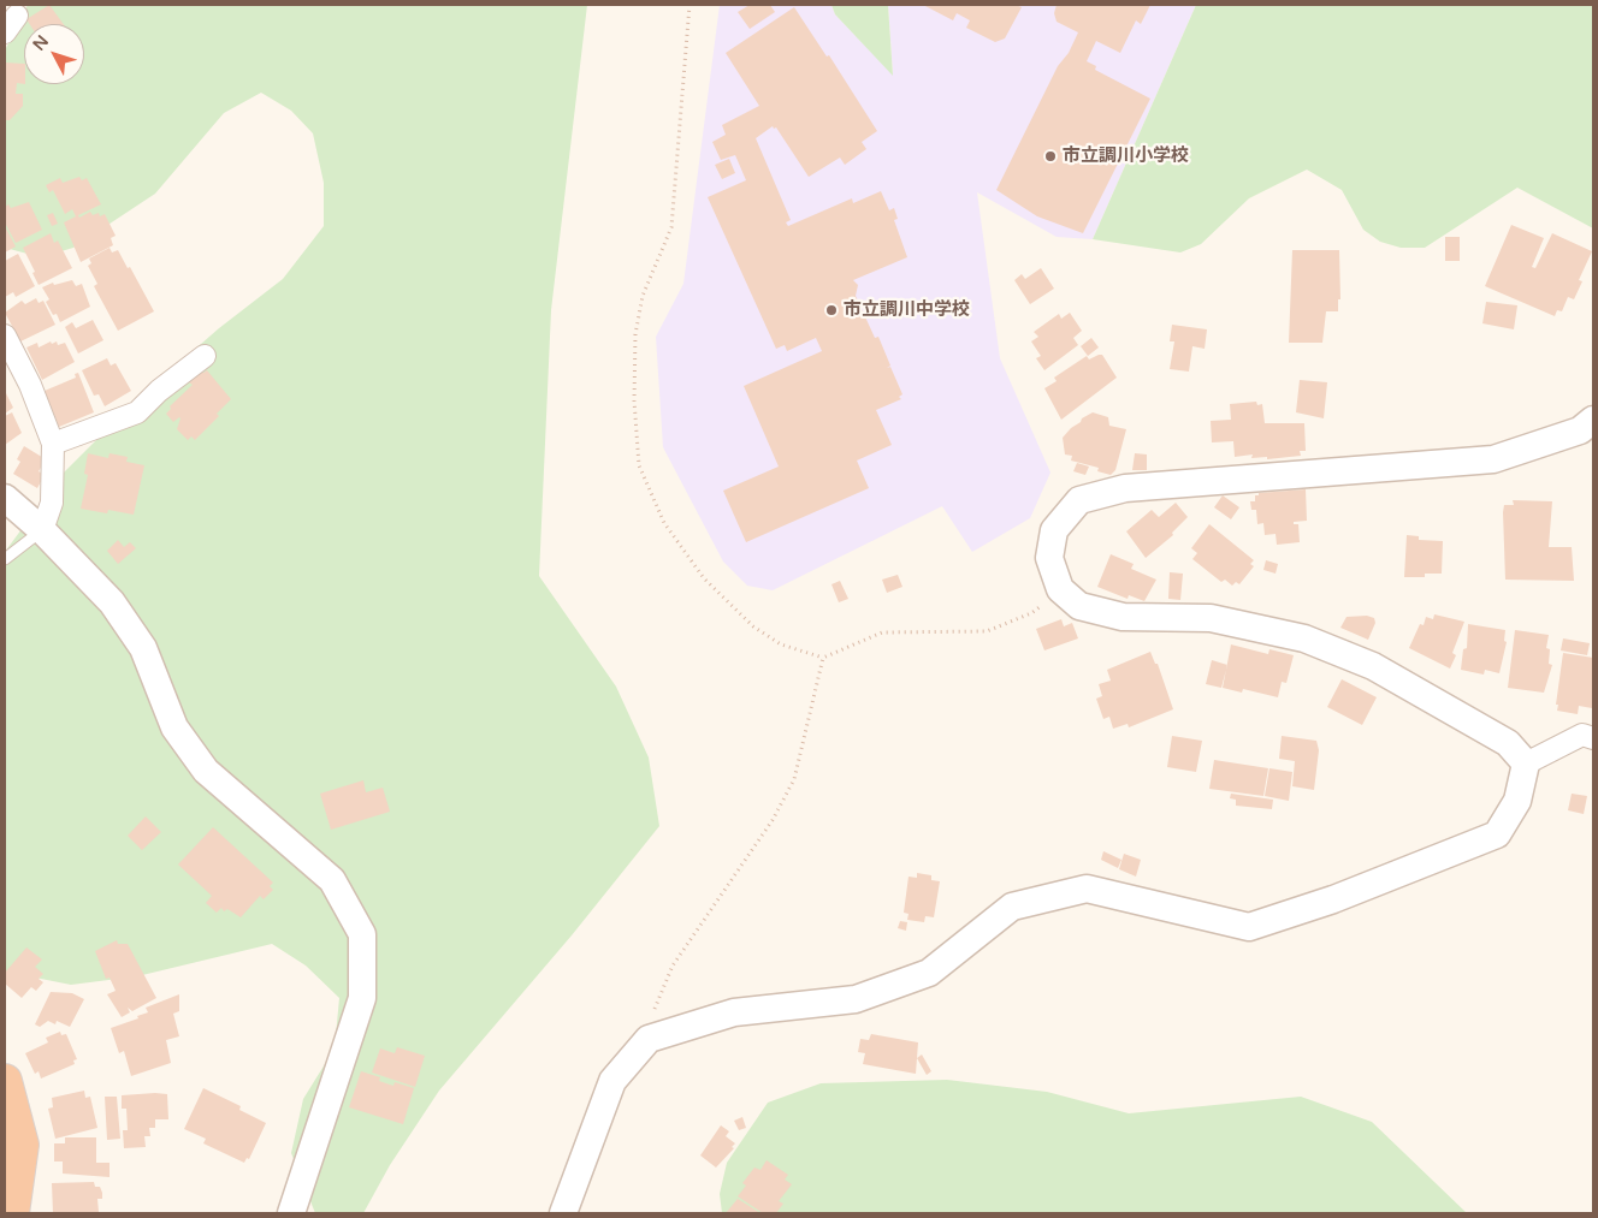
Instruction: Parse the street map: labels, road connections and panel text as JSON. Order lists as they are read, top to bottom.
{
  "places": ["市立調川小学校", "市立調川中学校"],
  "north": "top left"
}
